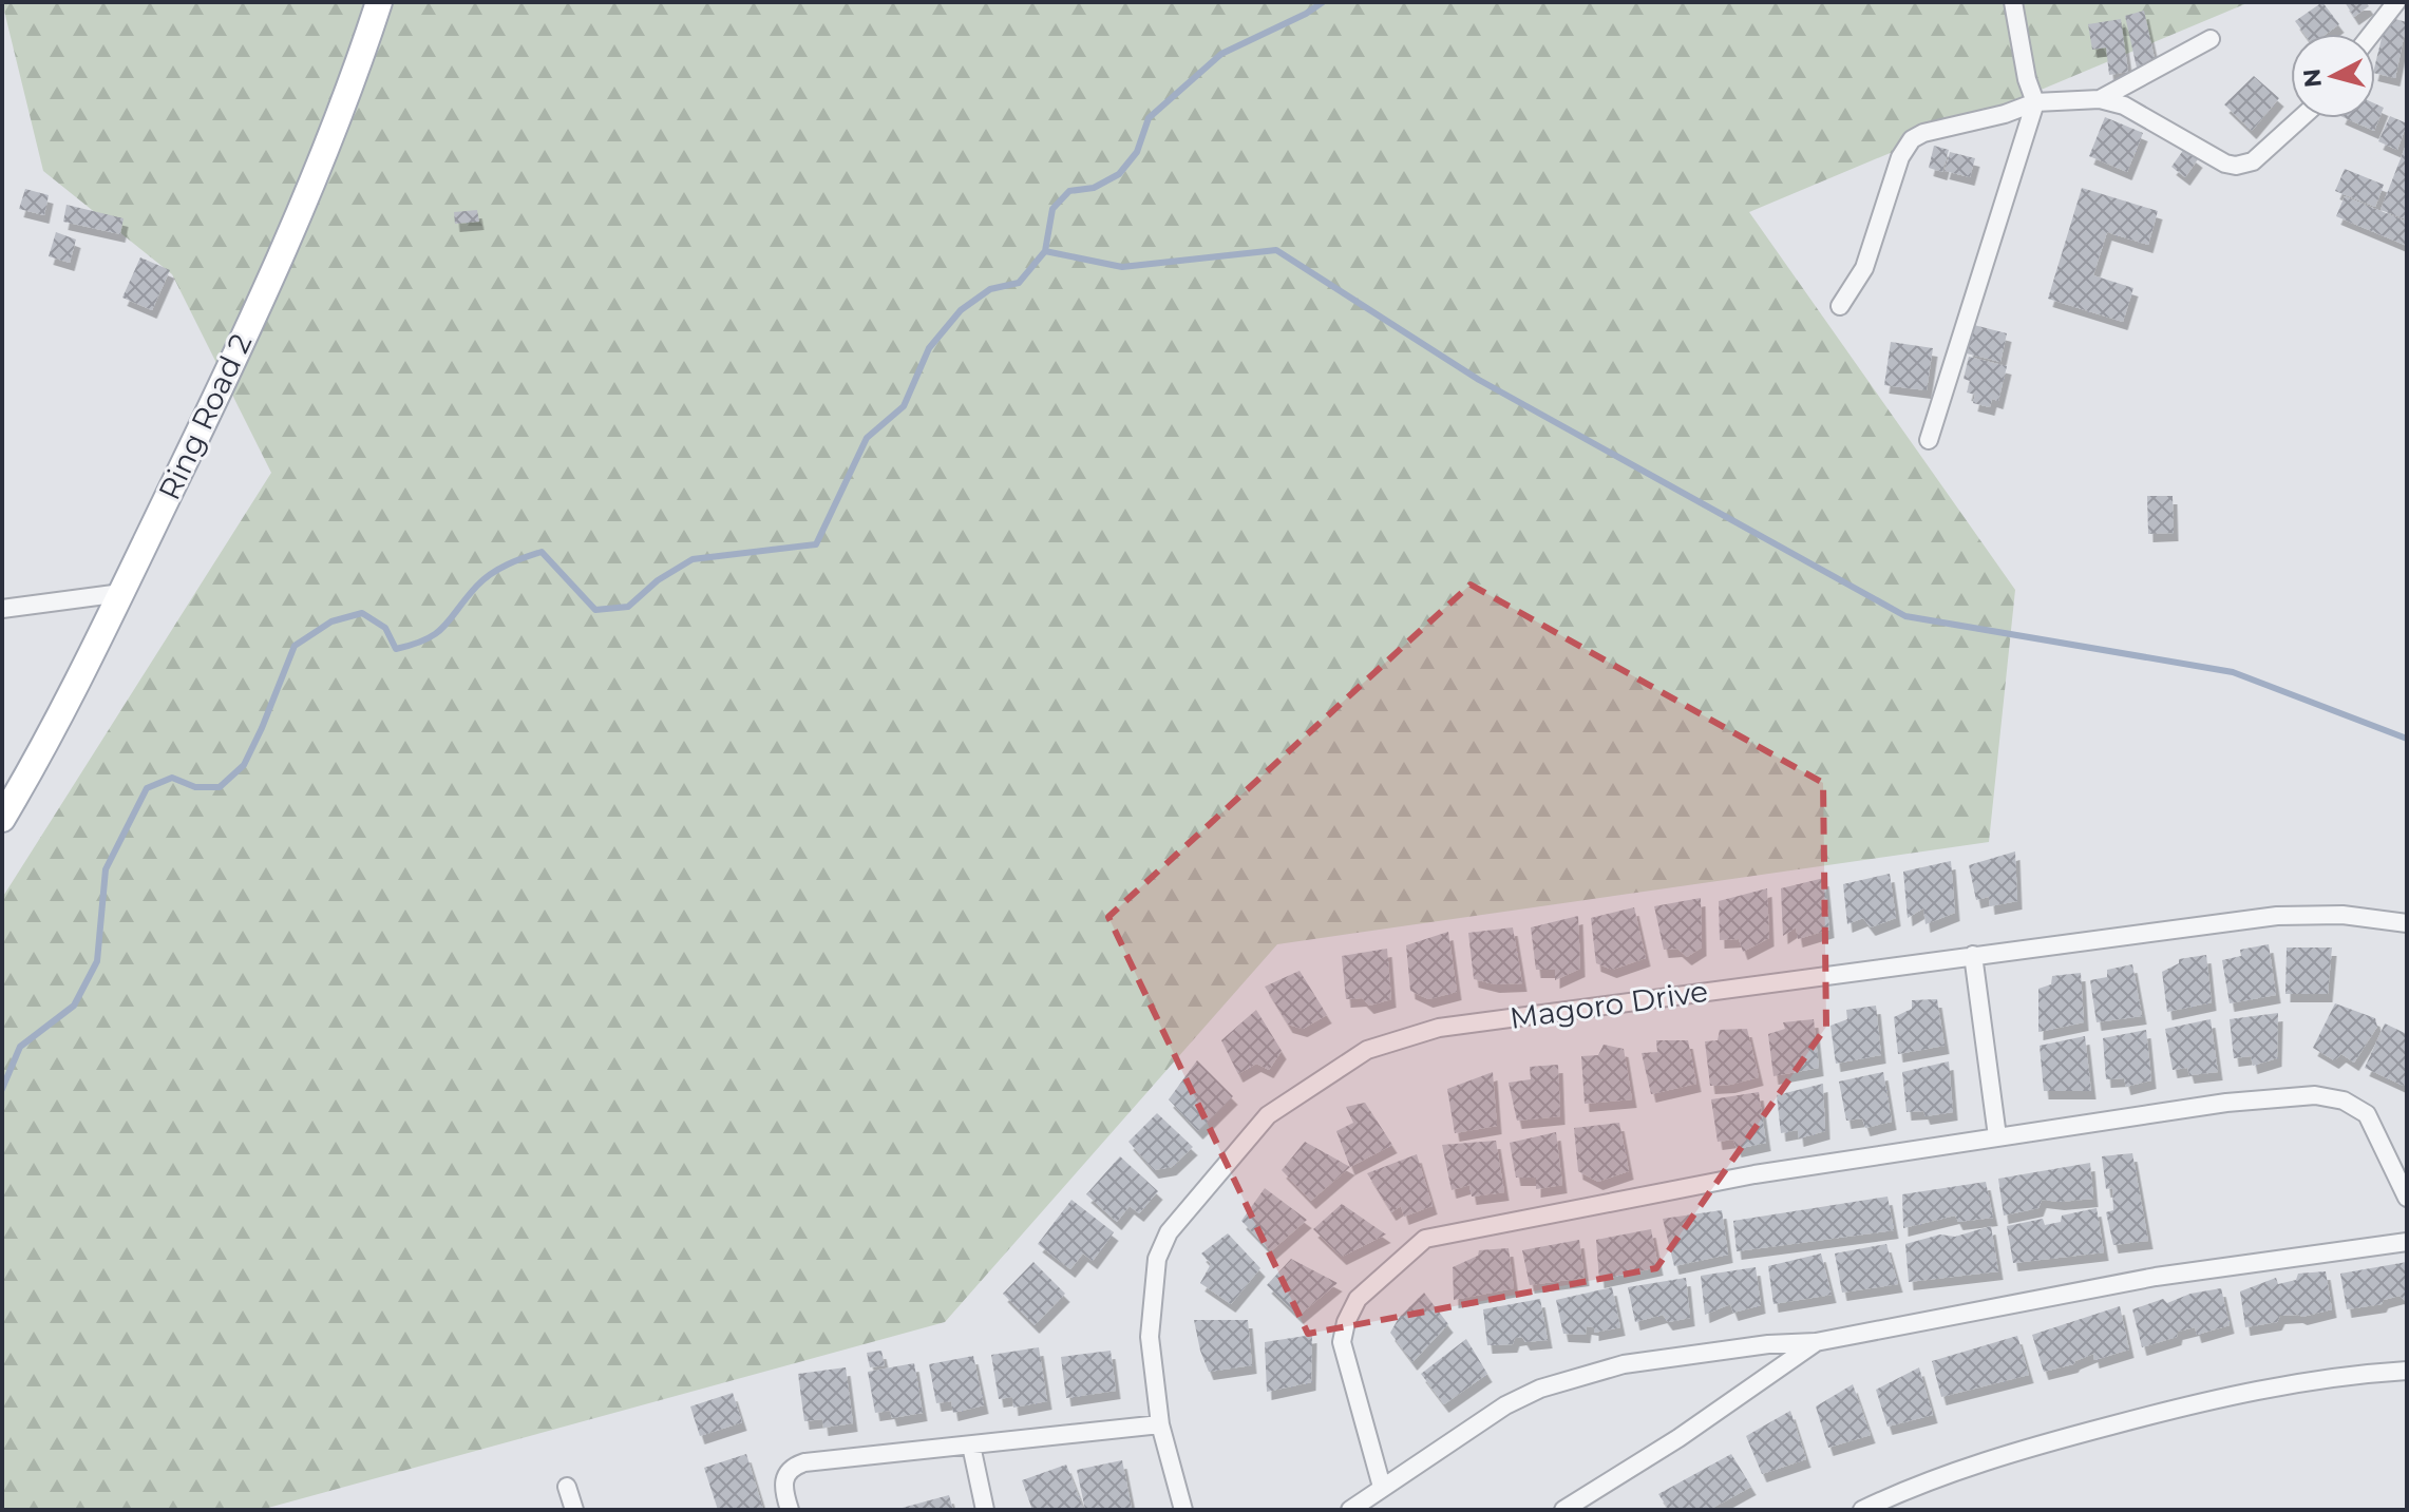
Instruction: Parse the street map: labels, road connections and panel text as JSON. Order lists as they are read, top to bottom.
{
  "streets": {
    "main road": ["Ring Road 2"],
    "street": ["Magoro Drive"]
  },
  "north": "left"
}
